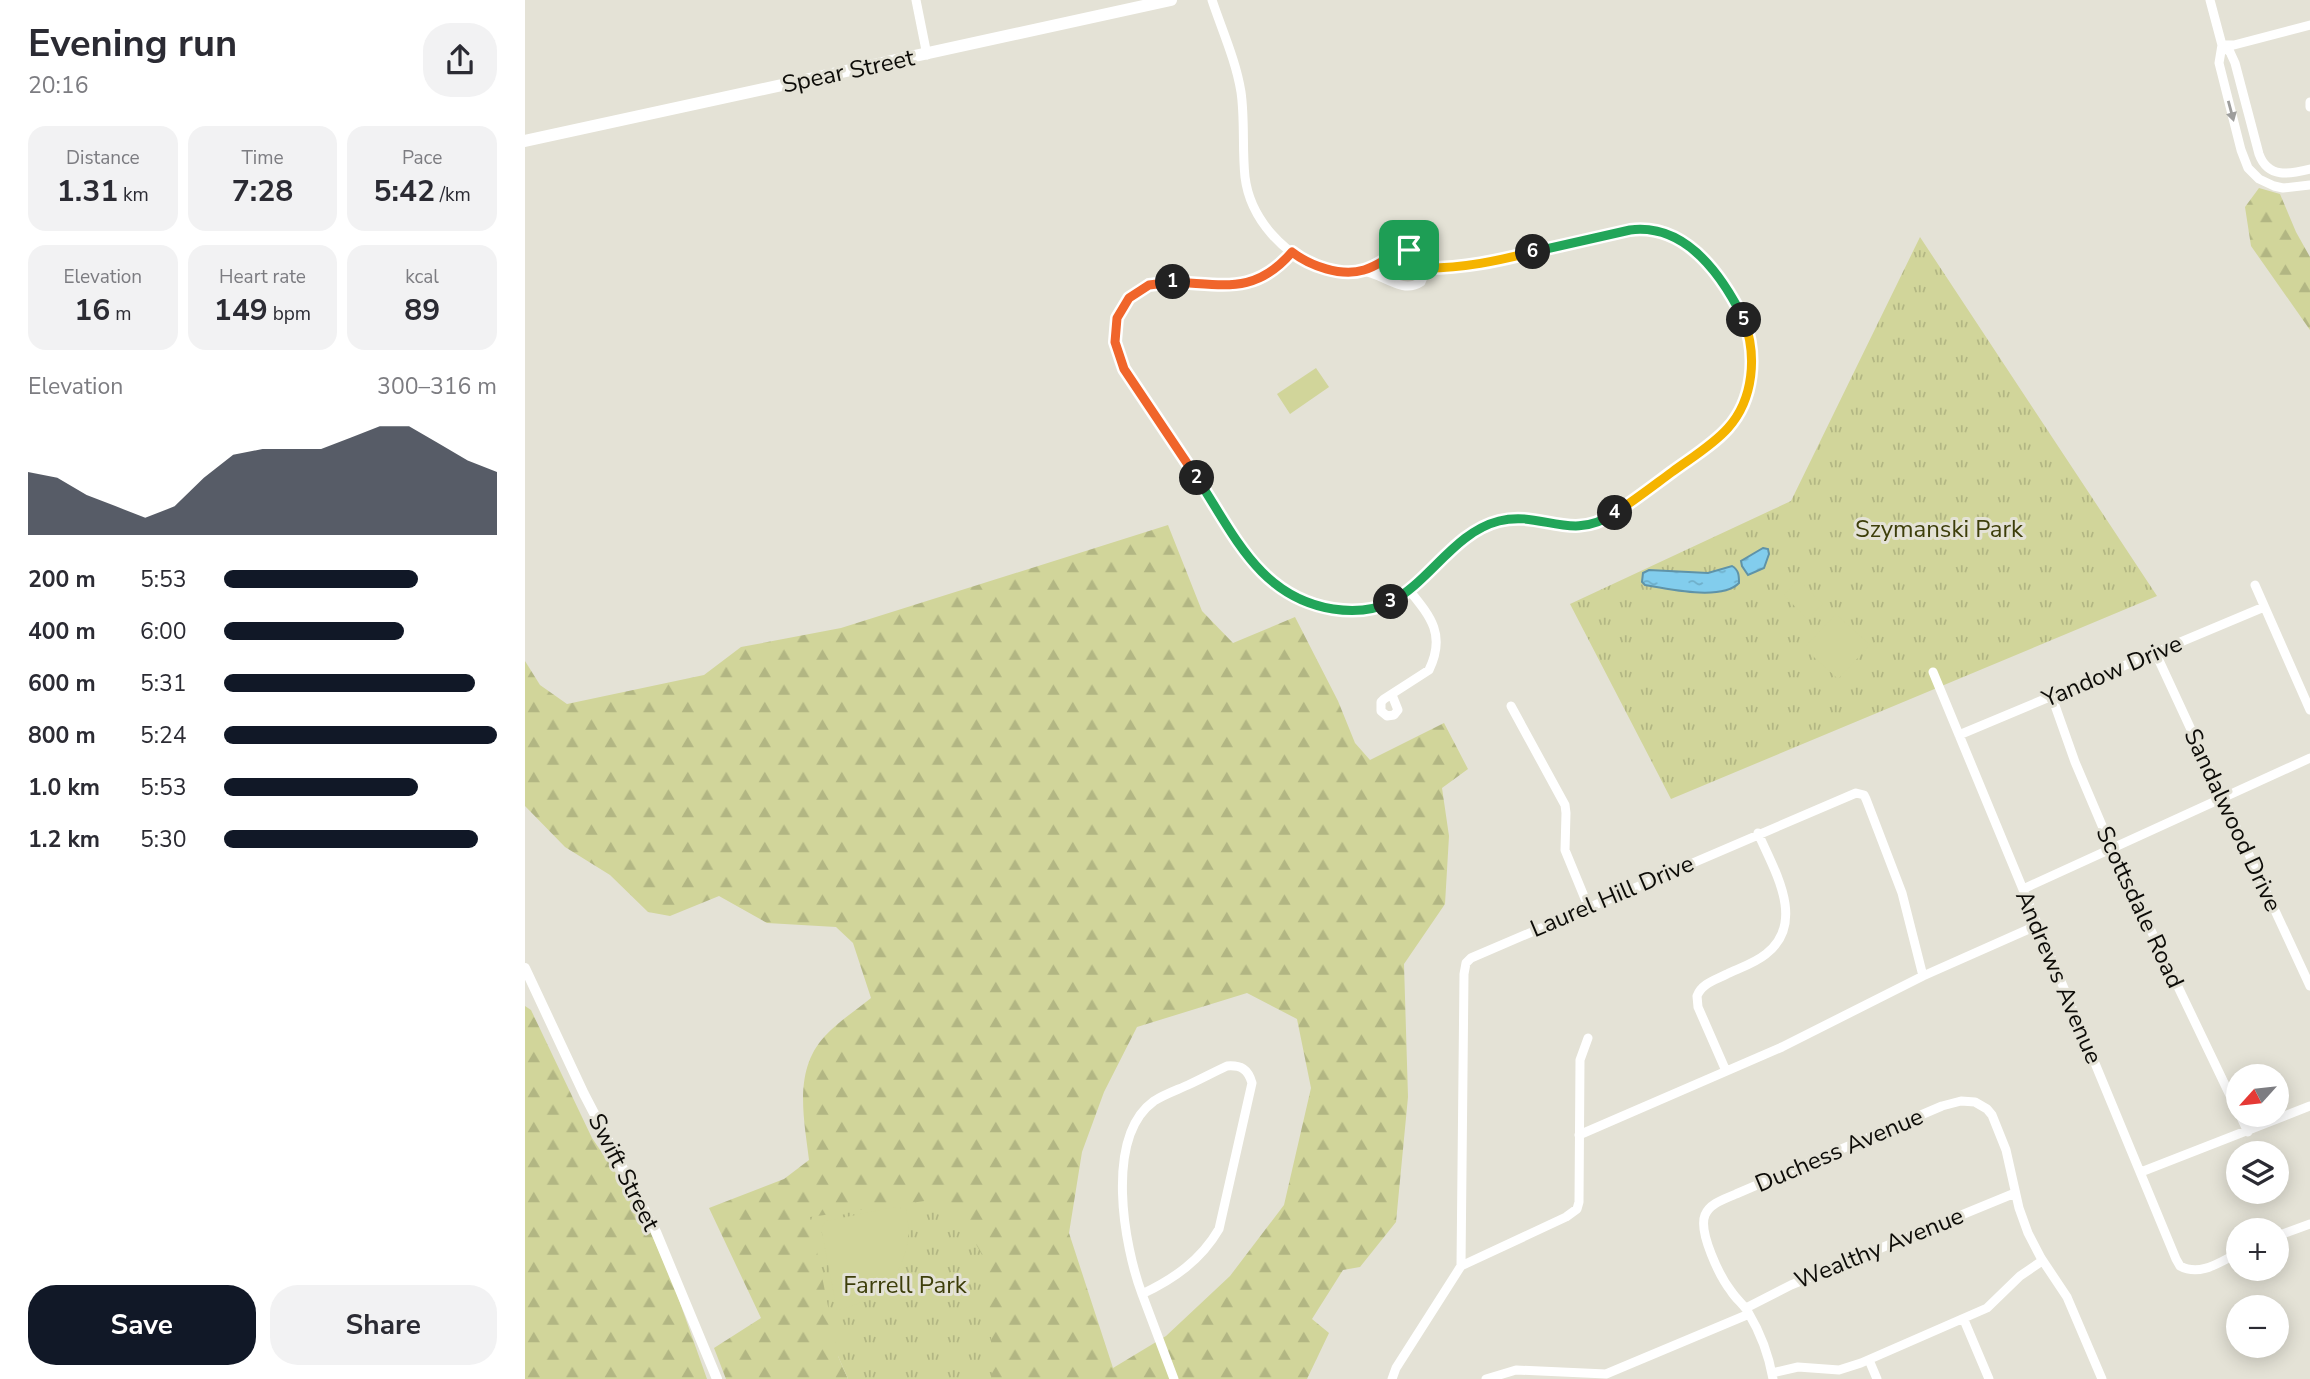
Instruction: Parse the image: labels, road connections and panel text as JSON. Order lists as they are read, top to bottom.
{
  "streets": {
    "main road": ["Spear Street"],
    "street": [
      "Yandow Drive",
      "Sandalwood Drive",
      "Laurel Hill Drive",
      "Scottsdale Road",
      "Andrews Avenue",
      "Duchess Avenue",
      "Swift Street",
      "Wealthy Avenue"
    ]
  },
  "crossings": [
    ["Yandow Drive", "Sandalwood Drive"],
    ["Yandow Drive", "Scottsdale Road"],
    ["Yandow Drive", "Andrews Avenue"],
    ["Duchess Avenue", "Wealthy Avenue"]
  ],
  "parks": ["Szymanski Park", "Farrell Park"],
  "north": "bottom left",
  "page": {
    "heading": ["Evening run", "20:16"],
    "stats": [
      ["Distance", "1.31 km"],
      ["Time", "7:28"],
      ["Pace", "5:42 /km"],
      ["Elevation", "16 m"],
      ["Heart rate", "149 bpm"],
      ["kcal", "89"]
    ],
    "pins": [
      "6",
      "1",
      "5",
      "2",
      "4",
      "3"
    ],
    "chart": ["Elevation", "300–316 m"],
    "list": [
      {
        "name": "200 m",
        "note": "5:53"
      },
      {
        "name": "400 m",
        "note": "6:00"
      },
      {
        "name": "600 m",
        "note": "5:31"
      },
      {
        "name": "800 m",
        "note": "5:24"
      },
      {
        "name": "1.0 km",
        "note": "5:53"
      },
      {
        "name": "1.2 km",
        "note": "5:30"
      }
    ],
    "map_buttons": ["+", "−"],
    "buttons": ["Save", "Share"]
  }
}
